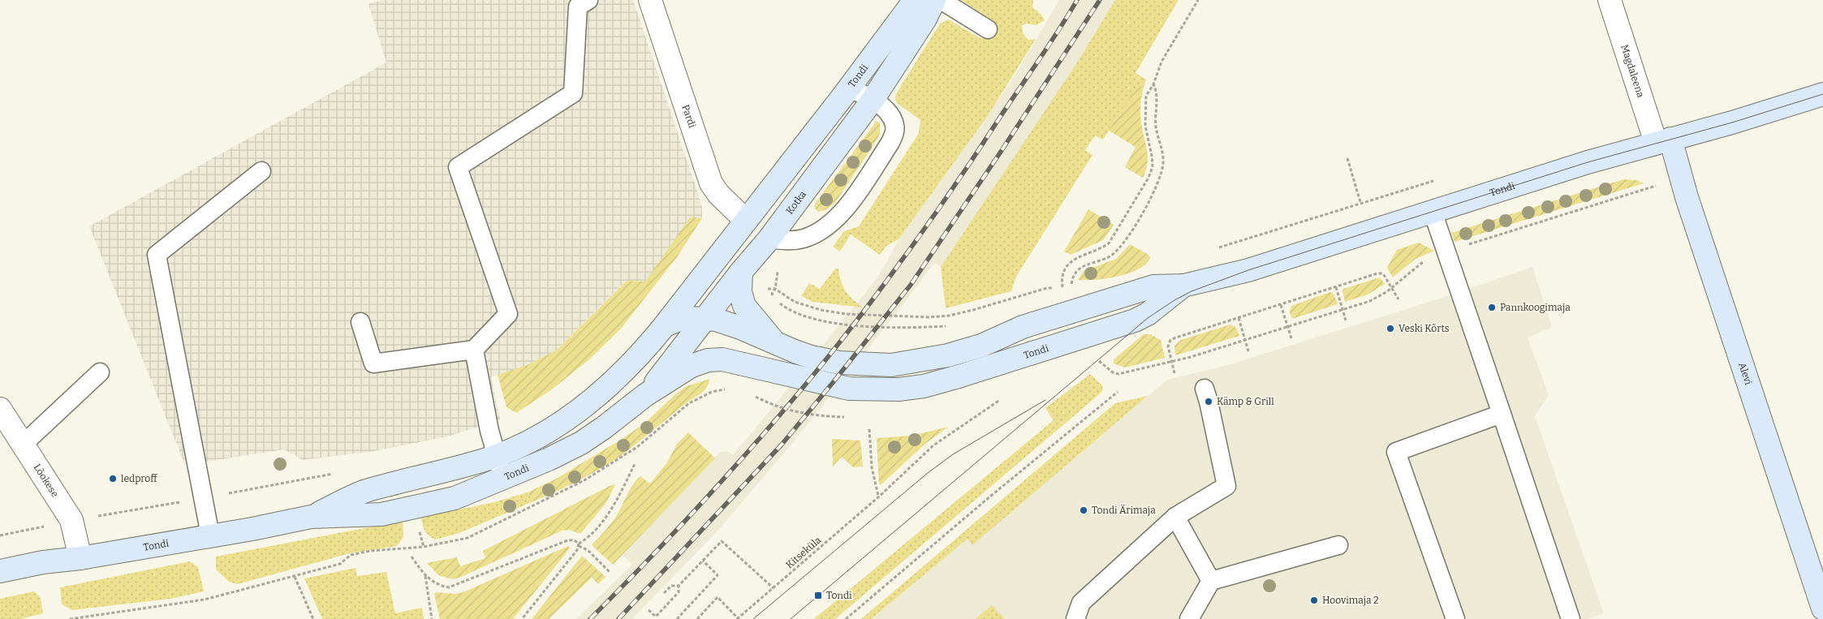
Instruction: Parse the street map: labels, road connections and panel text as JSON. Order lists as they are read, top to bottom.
{
  "streets": {
    "street": [
      "Magdaleena",
      "Tondi",
      "Pardi",
      "Kotka",
      "Alevi",
      "Lõokese"
    ],
    "path": ["Kitseküla"]
  },
  "crossings": [
    ["Magdaleena", "Tondi"],
    ["Magdaleena", "Alevi"],
    ["Tondi", "Pardi"],
    ["Tondi", "Kotka"],
    ["Tondi", "Alevi"],
    ["Tondi", "Lõokese"]
  ],
  "places": {
    "other": [
      "Pannkoogimaja",
      "Veski Kõrts",
      "Kämp & Grill",
      "ledproff",
      "Tondi Ärimaja",
      "Hoovimaja 2"
    ],
    "transit": ["Tondi"]
  }
}
